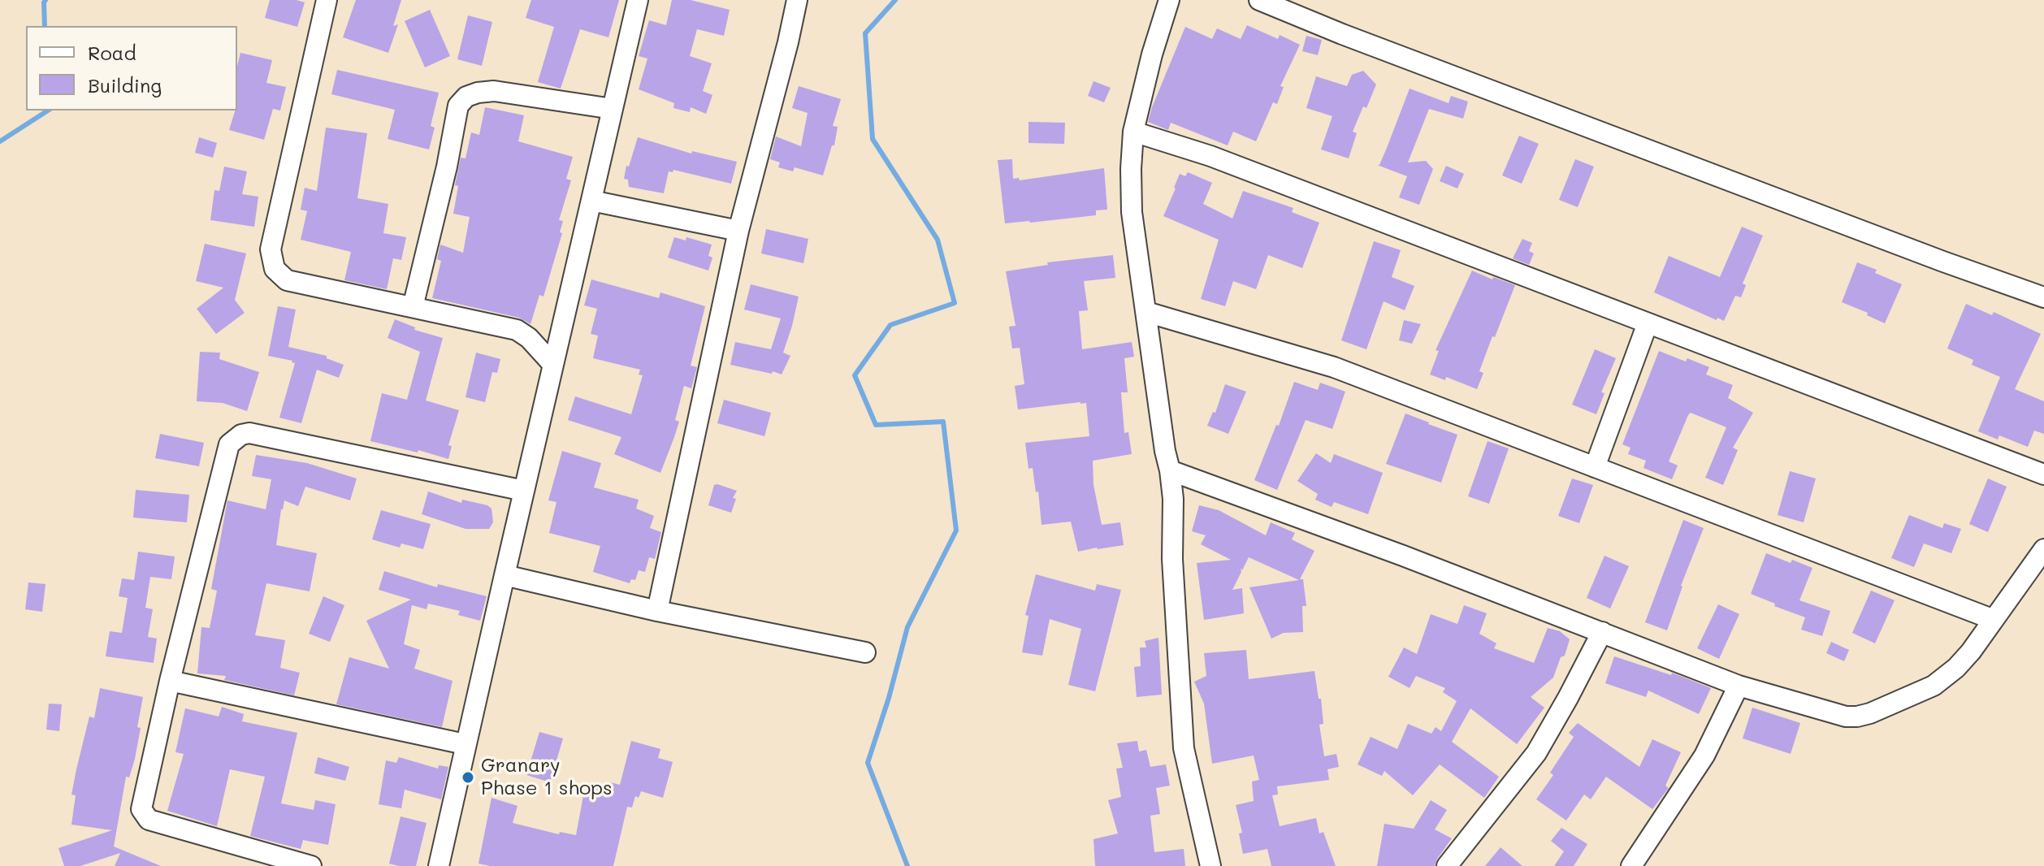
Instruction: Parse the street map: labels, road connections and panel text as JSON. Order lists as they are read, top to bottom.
{
  "places": ["Granary Phase 1 shops"],
  "legend": ["Road", "Building"]
}
